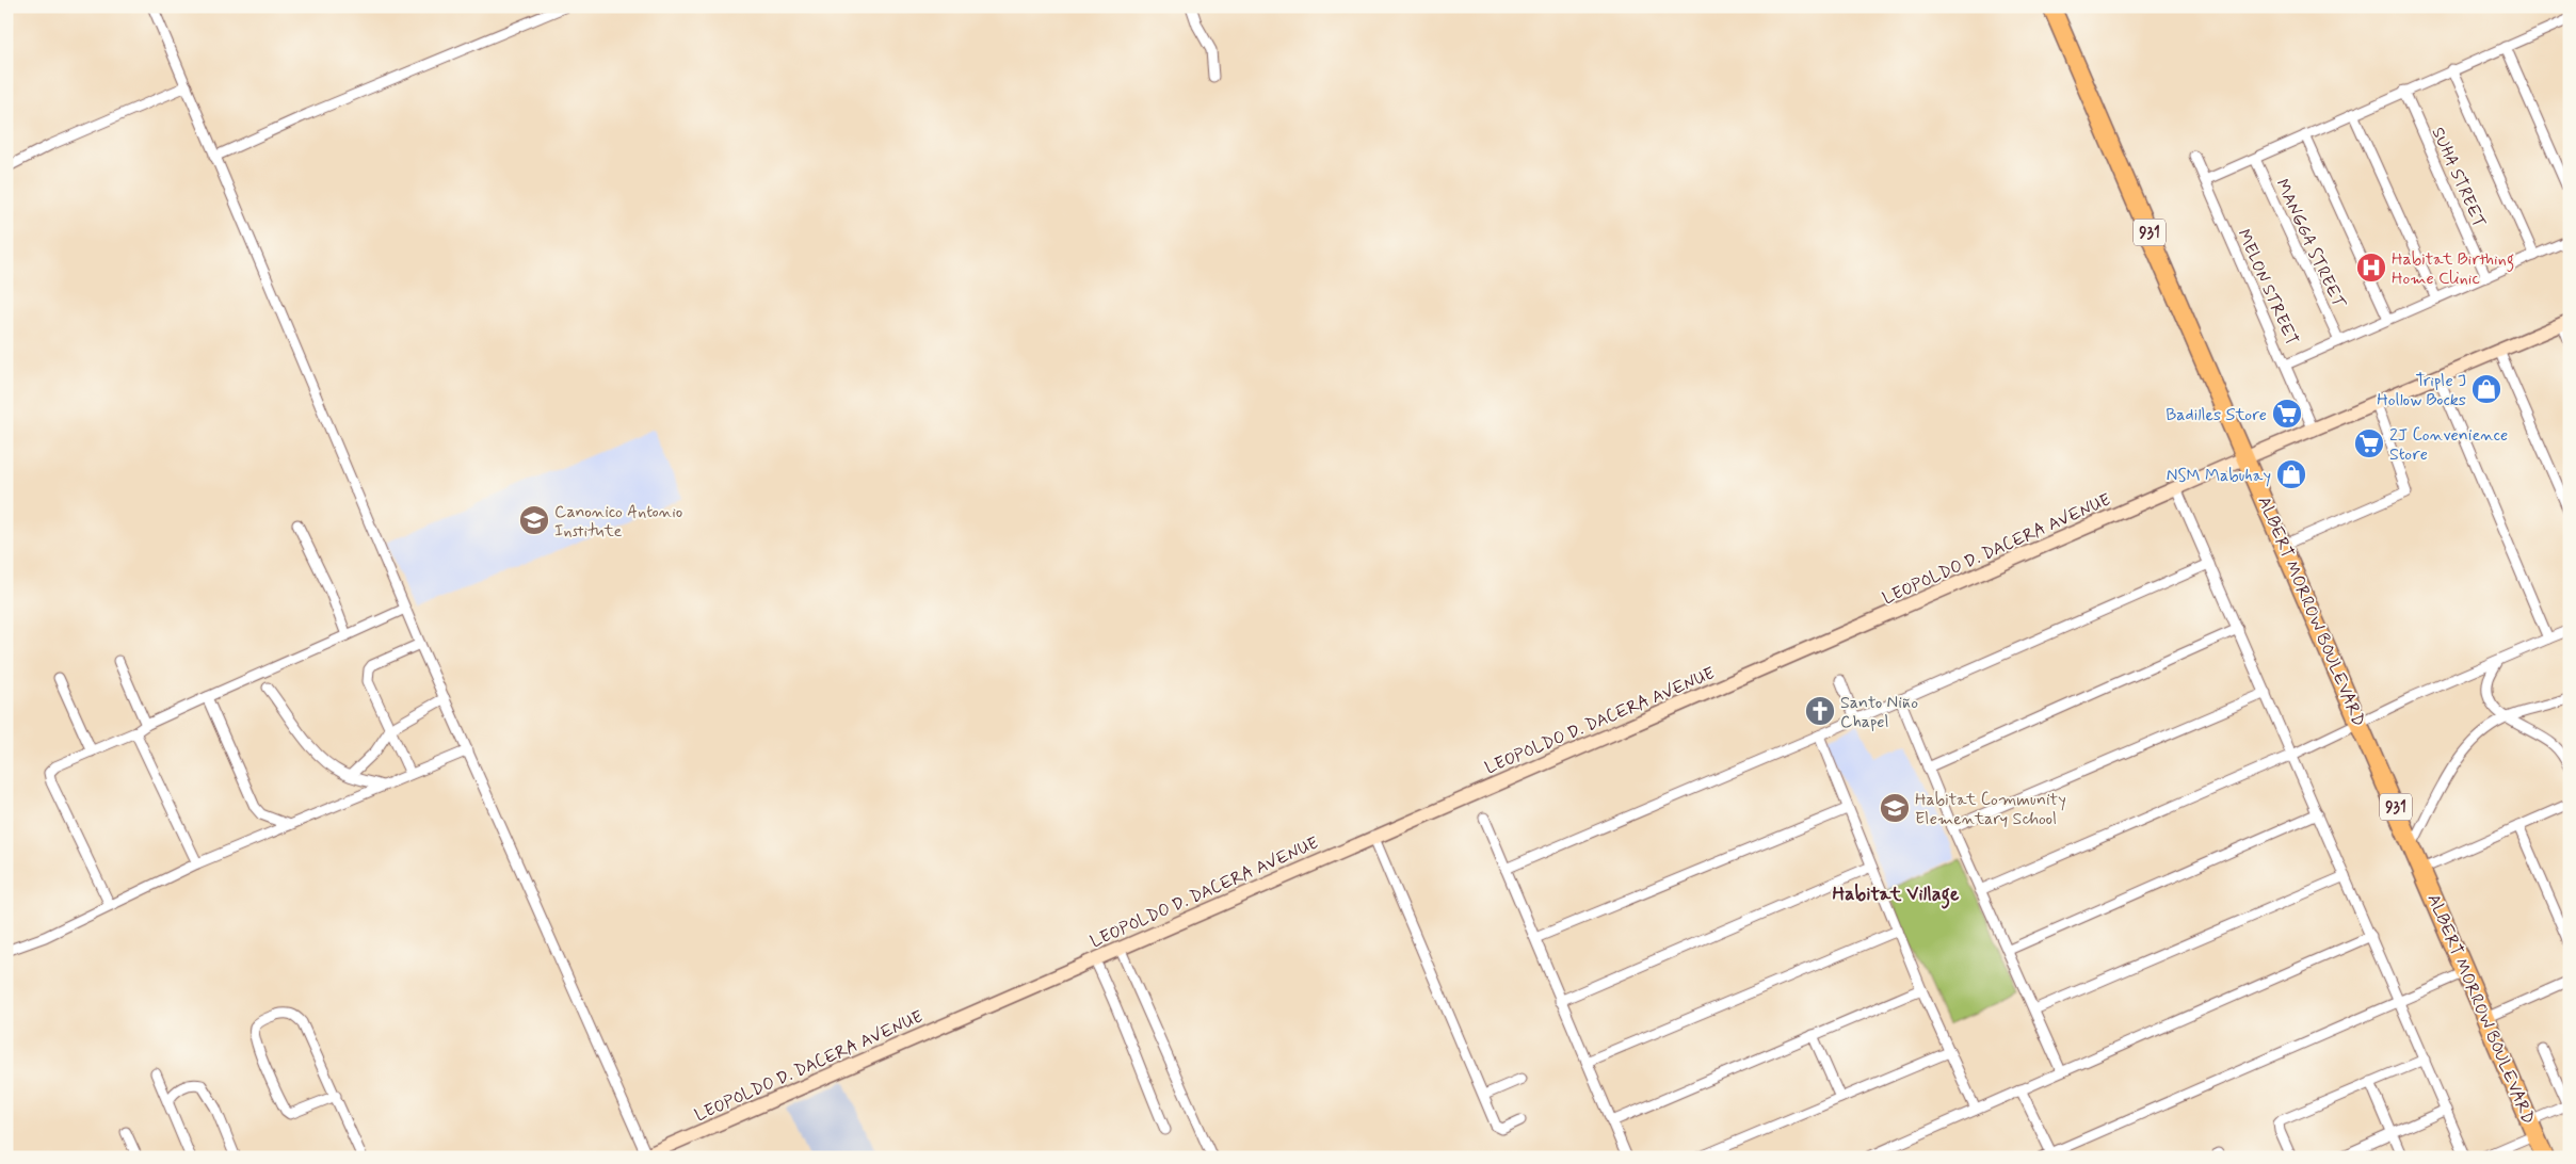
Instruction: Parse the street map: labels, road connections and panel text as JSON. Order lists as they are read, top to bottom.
{
  "streets": {
    "highway": ["931", "ALBERT MORROW BOULEVARD"],
    "main road": ["LEOPOLDO D. DACERA AVENUE"],
    "street": ["SUHA STREET", "MANGGA STREET", "MELON STREET"]
  },
  "crossings": [
    ["MELON STREET", "LEOPOLDO D. DACERA AVENUE"],
    ["LEOPOLDO D. DACERA AVENUE", "ALBERT MORROW BOULEVARD"]
  ],
  "districts": ["Habitat Village"],
  "places": {
    "hospital": ["Habitat Birthing Home Clinic"],
    "shop": ["Triple J Hollow Bocks", "NSM Mabuhay"],
    "supermarket": ["Badilles Store", "2J Convenience Store"],
    "school or university": ["Canonico Antonio Institute", "Habitat Community Elementary School"],
    "church": ["Santo Niño Chapel"]
  }
}
